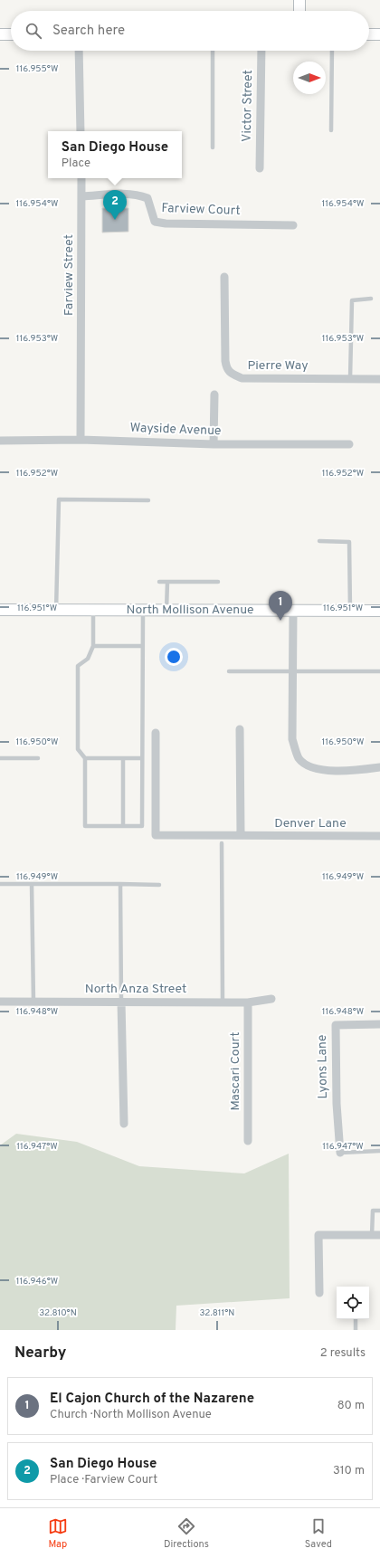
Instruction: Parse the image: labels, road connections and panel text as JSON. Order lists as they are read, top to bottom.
{
  "streets": {
    "main road": ["North Mollison Avenue"],
    "street": [
      "Victor Street",
      "Farview Court",
      "Farview Street",
      "Pierre Way",
      "Wayside Avenue",
      "Denver Lane",
      "North Anza Street",
      "Lyons Lane",
      "Mascari Court"
    ]
  },
  "crossings": [
    ["Farview Court", "Farview Street"],
    ["Farview Street", "Wayside Avenue"],
    ["North Anza Street", "Mascari Court"]
  ],
  "north": "right",
  "page": {
    "search": "Search here",
    "popup": ["San Diego House", "Place"],
    "pins": ["2", "1"],
    "heading": ["Nearby", "2 results"],
    "list": [
      {
        "mark": "1",
        "name": "El Cajon Church of the Nazarene",
        "note": "Church · North Mollison Avenue",
        "value": "80 m"
      },
      {
        "mark": "2",
        "name": "San Diego House",
        "note": "Place · Farview Court",
        "value": "310 m"
      }
    ],
    "nav": ["Map", "Directions", "Saved"]
  },
  "coordinates": [
    "116.955°W",
    "116.954°W",
    "116.953°W",
    "116.952°W",
    "116.951°W",
    "116.950°W",
    "116.949°W",
    "116.948°W",
    "116.947°W",
    "116.946°W",
    "32.810°N",
    "32.811°N"
  ]
}
